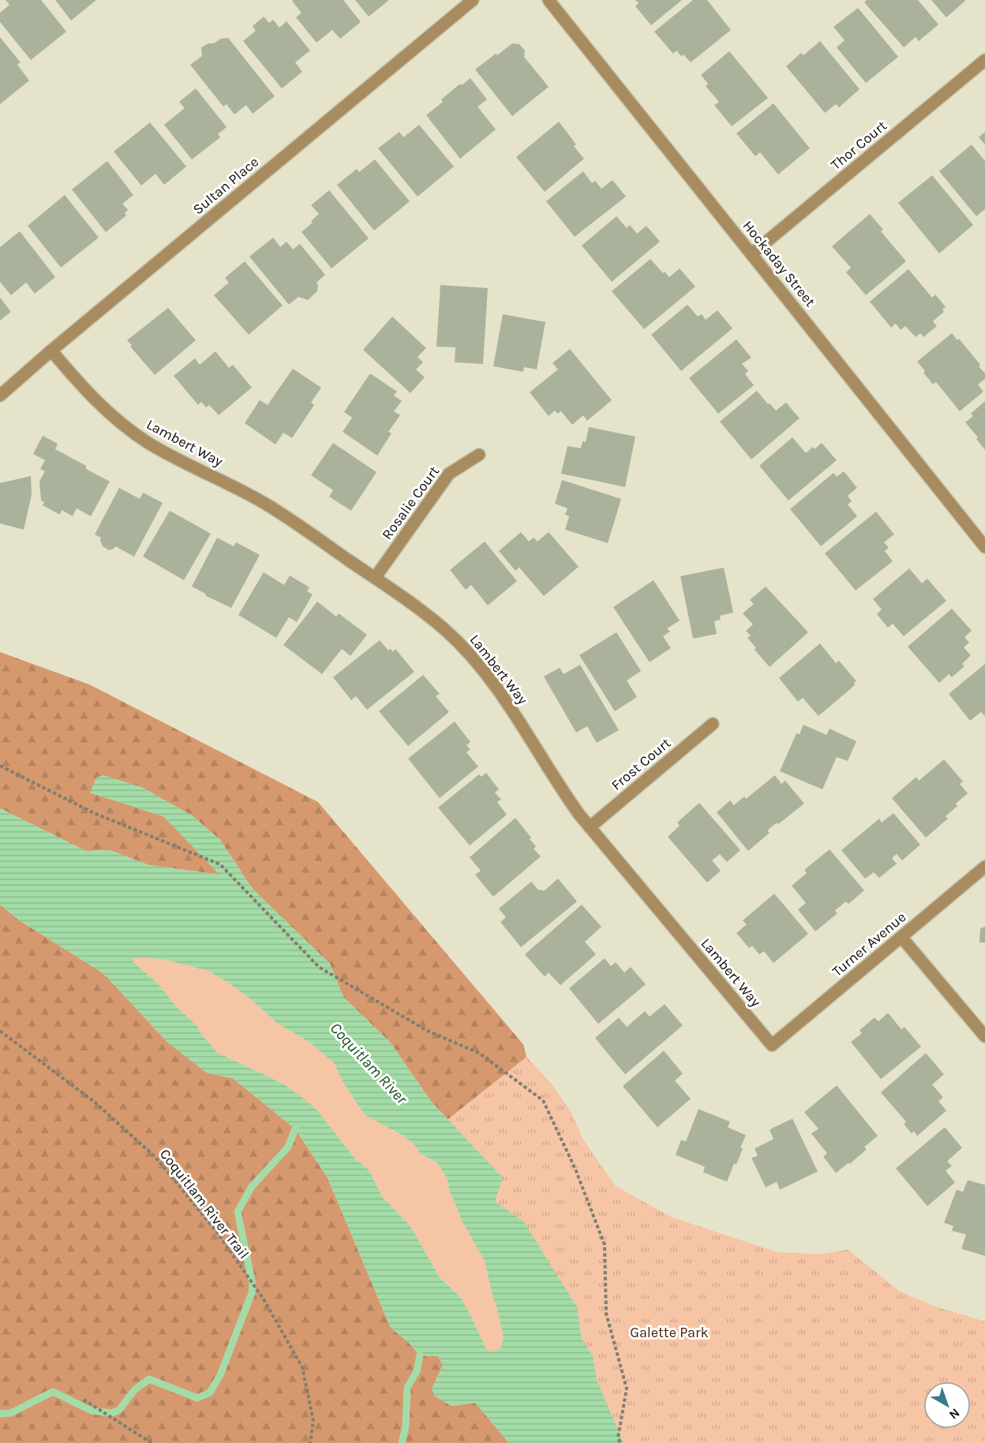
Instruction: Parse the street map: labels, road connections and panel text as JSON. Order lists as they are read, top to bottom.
{
  "streets": {
    "street": [
      "Thor Court",
      "Sultan Place",
      "Hockaday Street",
      "Lambert Way",
      "Rosalie Court",
      "Frost Court",
      "Turner Avenue"
    ],
    "path": ["Coquitlam River Trail"]
  },
  "crossings": [
    ["Thor Court", "Hockaday Street"],
    ["Sultan Place", "Lambert Way"],
    ["Lambert Way", "Rosalie Court"],
    ["Lambert Way", "Frost Court"],
    ["Lambert Way", "Turner Avenue"]
  ],
  "water": ["Coquitlam River"],
  "parks": ["Galette Park"],
  "north": "bottom right"
}
